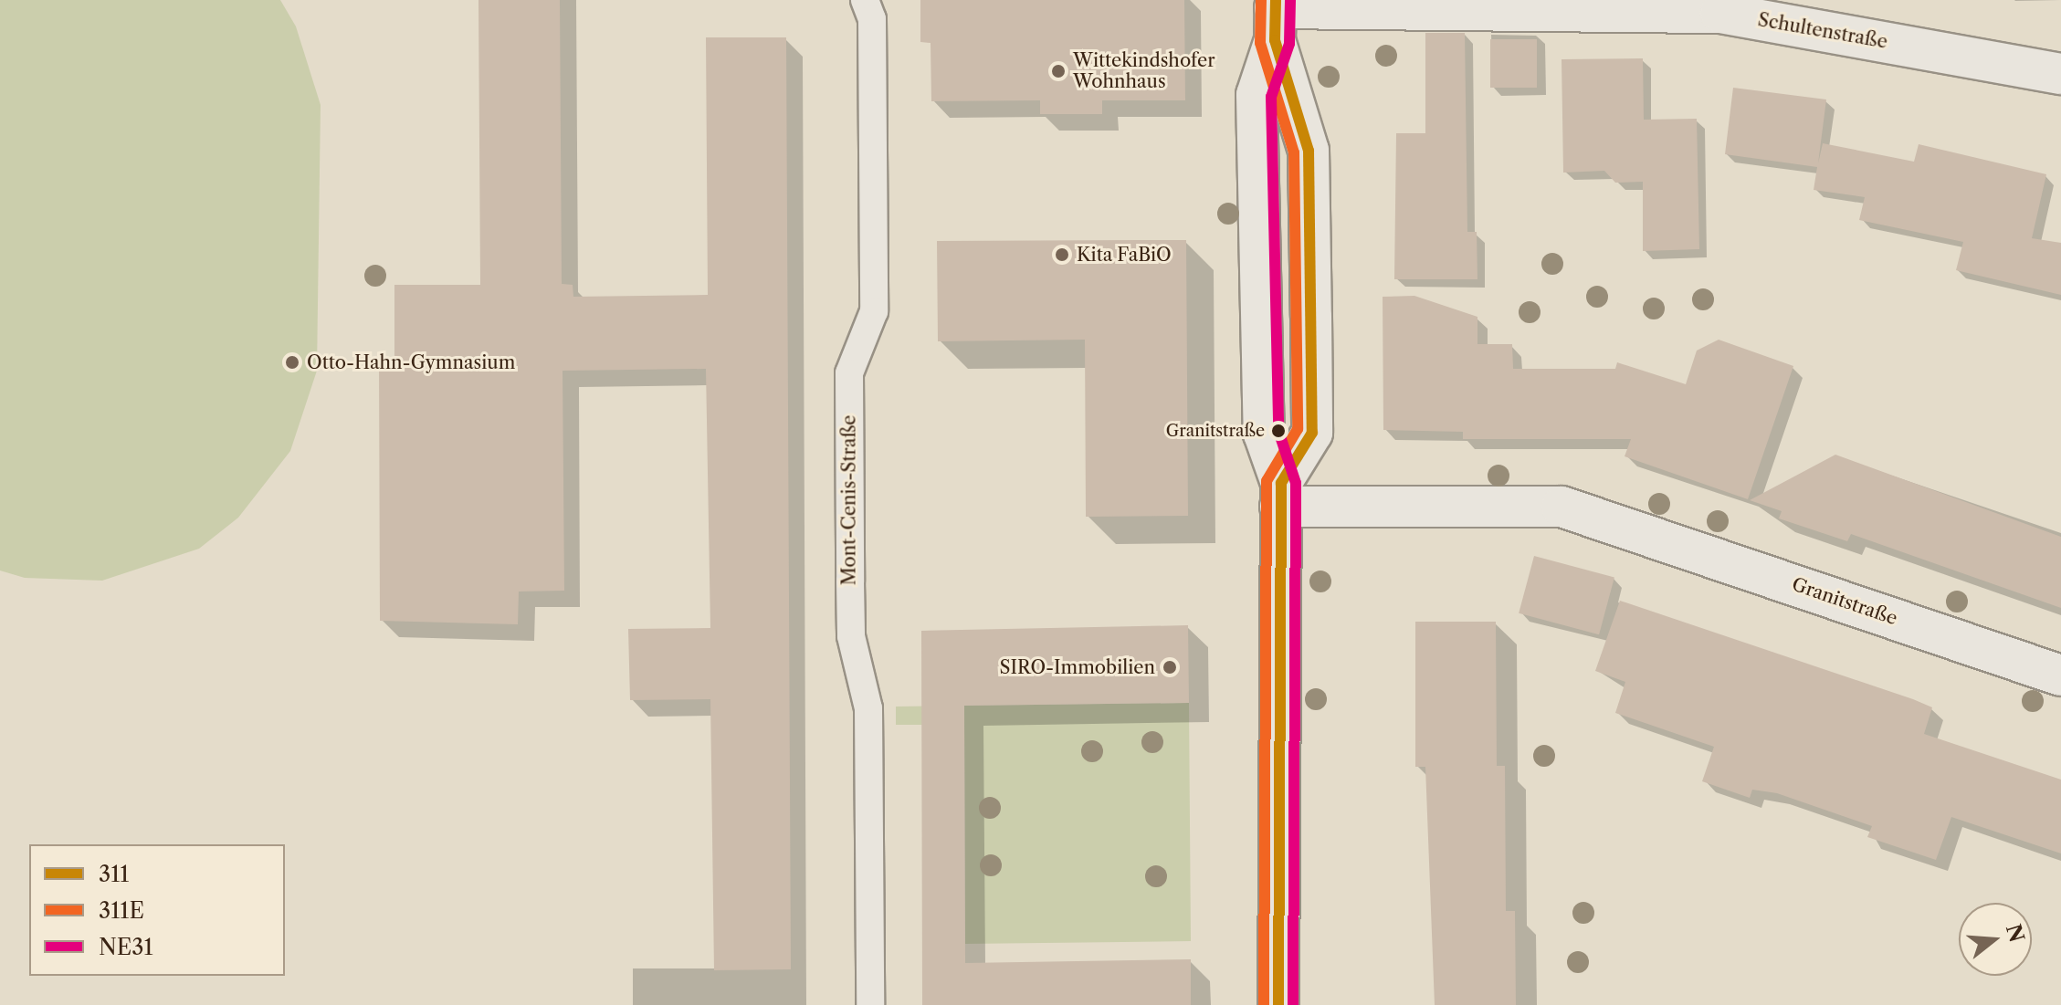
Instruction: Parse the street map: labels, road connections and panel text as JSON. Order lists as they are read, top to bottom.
{
  "streets": {
    "street": ["Schultenstraße", "Granitstraße"],
    "lane": ["Mont-Cenis-Straße"]
  },
  "places": [
    "Wittekindshofer Wohnhaus",
    "Kita FaBiO",
    "Otto-Hahn-Gymnasium",
    "Granitstraße",
    "SIRO-Immobilien"
  ],
  "lines": ["transit line 311", "transit line 311E", "transit line NE31"],
  "legend": ["311", "311E", "NE31"],
  "north": "right"
}
